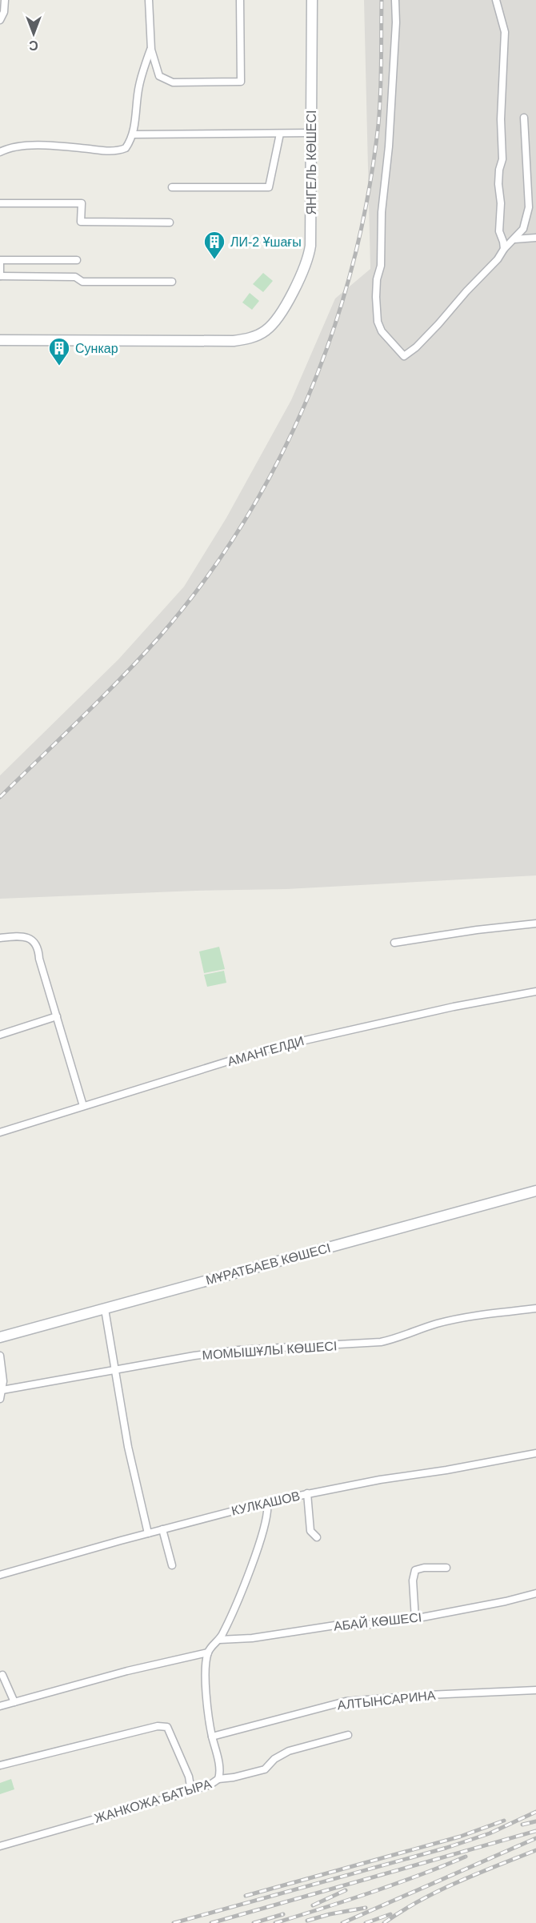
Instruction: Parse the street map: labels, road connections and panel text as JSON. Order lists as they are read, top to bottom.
{
  "streets": {
    "street": [
      "ЯНГЕЛЬ КӨШЕСІ",
      "АМАНГЕЛДИ",
      "МҰРАТБАЕВ КӨШЕСІ",
      "МОМЫШҰЛЫ КӨШЕСІ",
      "КУЛКАШОВ",
      "АБАЙ КӨШЕСІ",
      "АЛТЫНСАРИНА",
      "ЖАНКОЖА БАТЫРА"
    ]
  },
  "crossings": [
    ["АЛТЫНСАРИНА", "ЖАНКОЖА БАТЫРА"]
  ],
  "places": {
    "building": ["ЛИ-2 Ұшағы", "Сункар"]
  },
  "north": "bottom"
}
